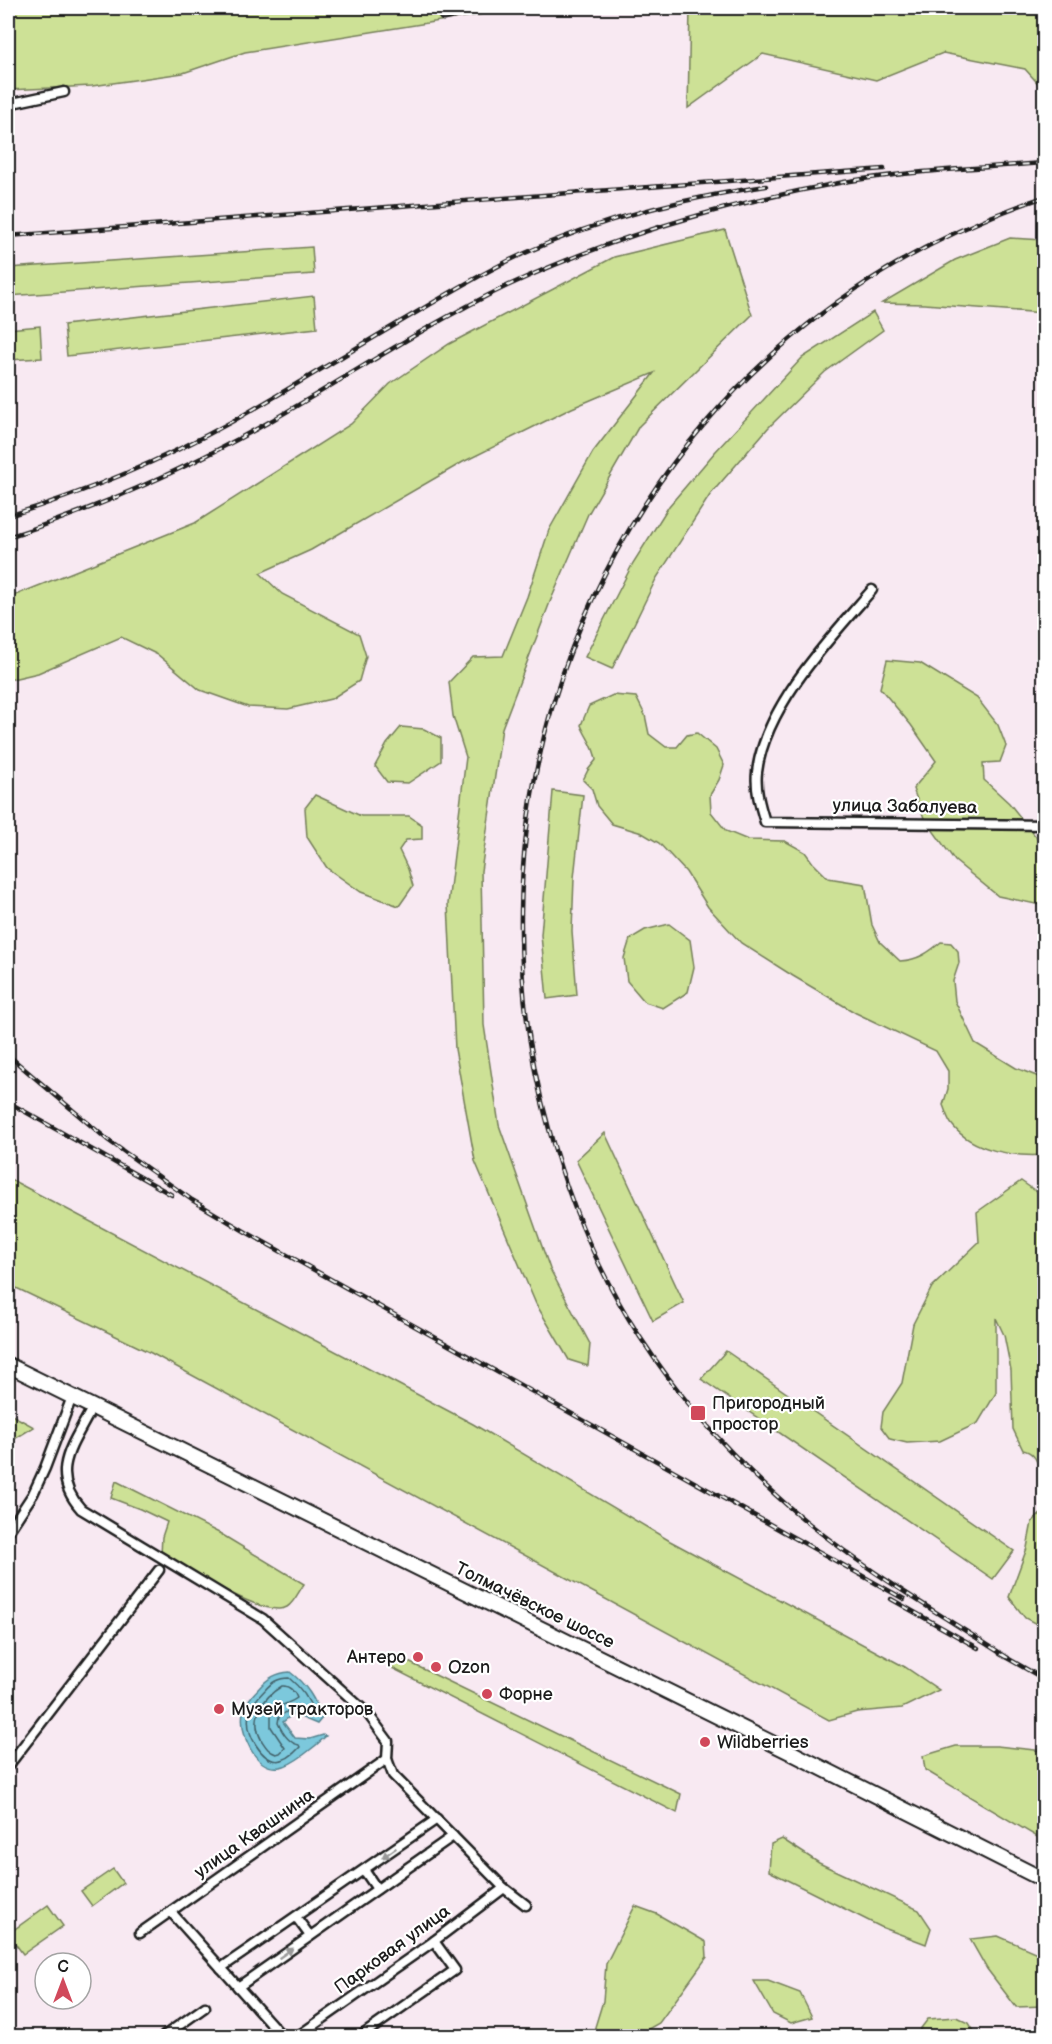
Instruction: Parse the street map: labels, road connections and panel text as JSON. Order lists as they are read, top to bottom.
{
  "streets": {
    "main road": ["Толмачёвское шоссе"],
    "street": ["улица Забалуева", "улица Квашнина", "Парковая улица"]
  },
  "places": {
    "transit": ["Пригородный простор"],
    "other": [
      "Антеро",
      "Ozon",
      "Форне",
      "Музей тракторов",
      "Wildberries"
    ]
  },
  "north": "top"
}
